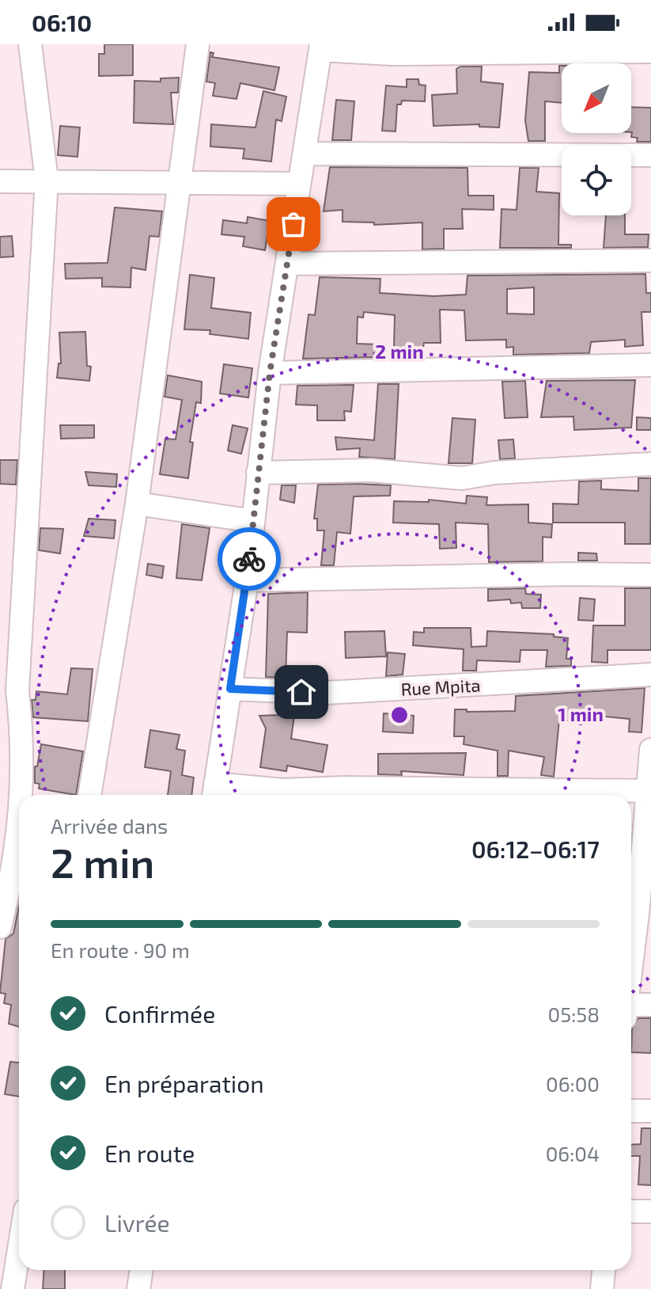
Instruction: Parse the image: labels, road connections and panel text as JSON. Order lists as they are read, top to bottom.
{
  "streets": {
    "street": ["Rue Mpita"]
  },
  "north": "bottom left",
  "page": {
    "status": "06:10",
    "heading": ["2 min", "Arrivée dans", "06:12–06:17"],
    "bar": "En route · 90 m",
    "list": [
      ["Confirmée", "05:58"],
      ["En préparation", "06:00"],
      ["En route", "06:04"],
      "Livrée"
    ]
  },
  "rings": ["2 min", "1 min"]
}
